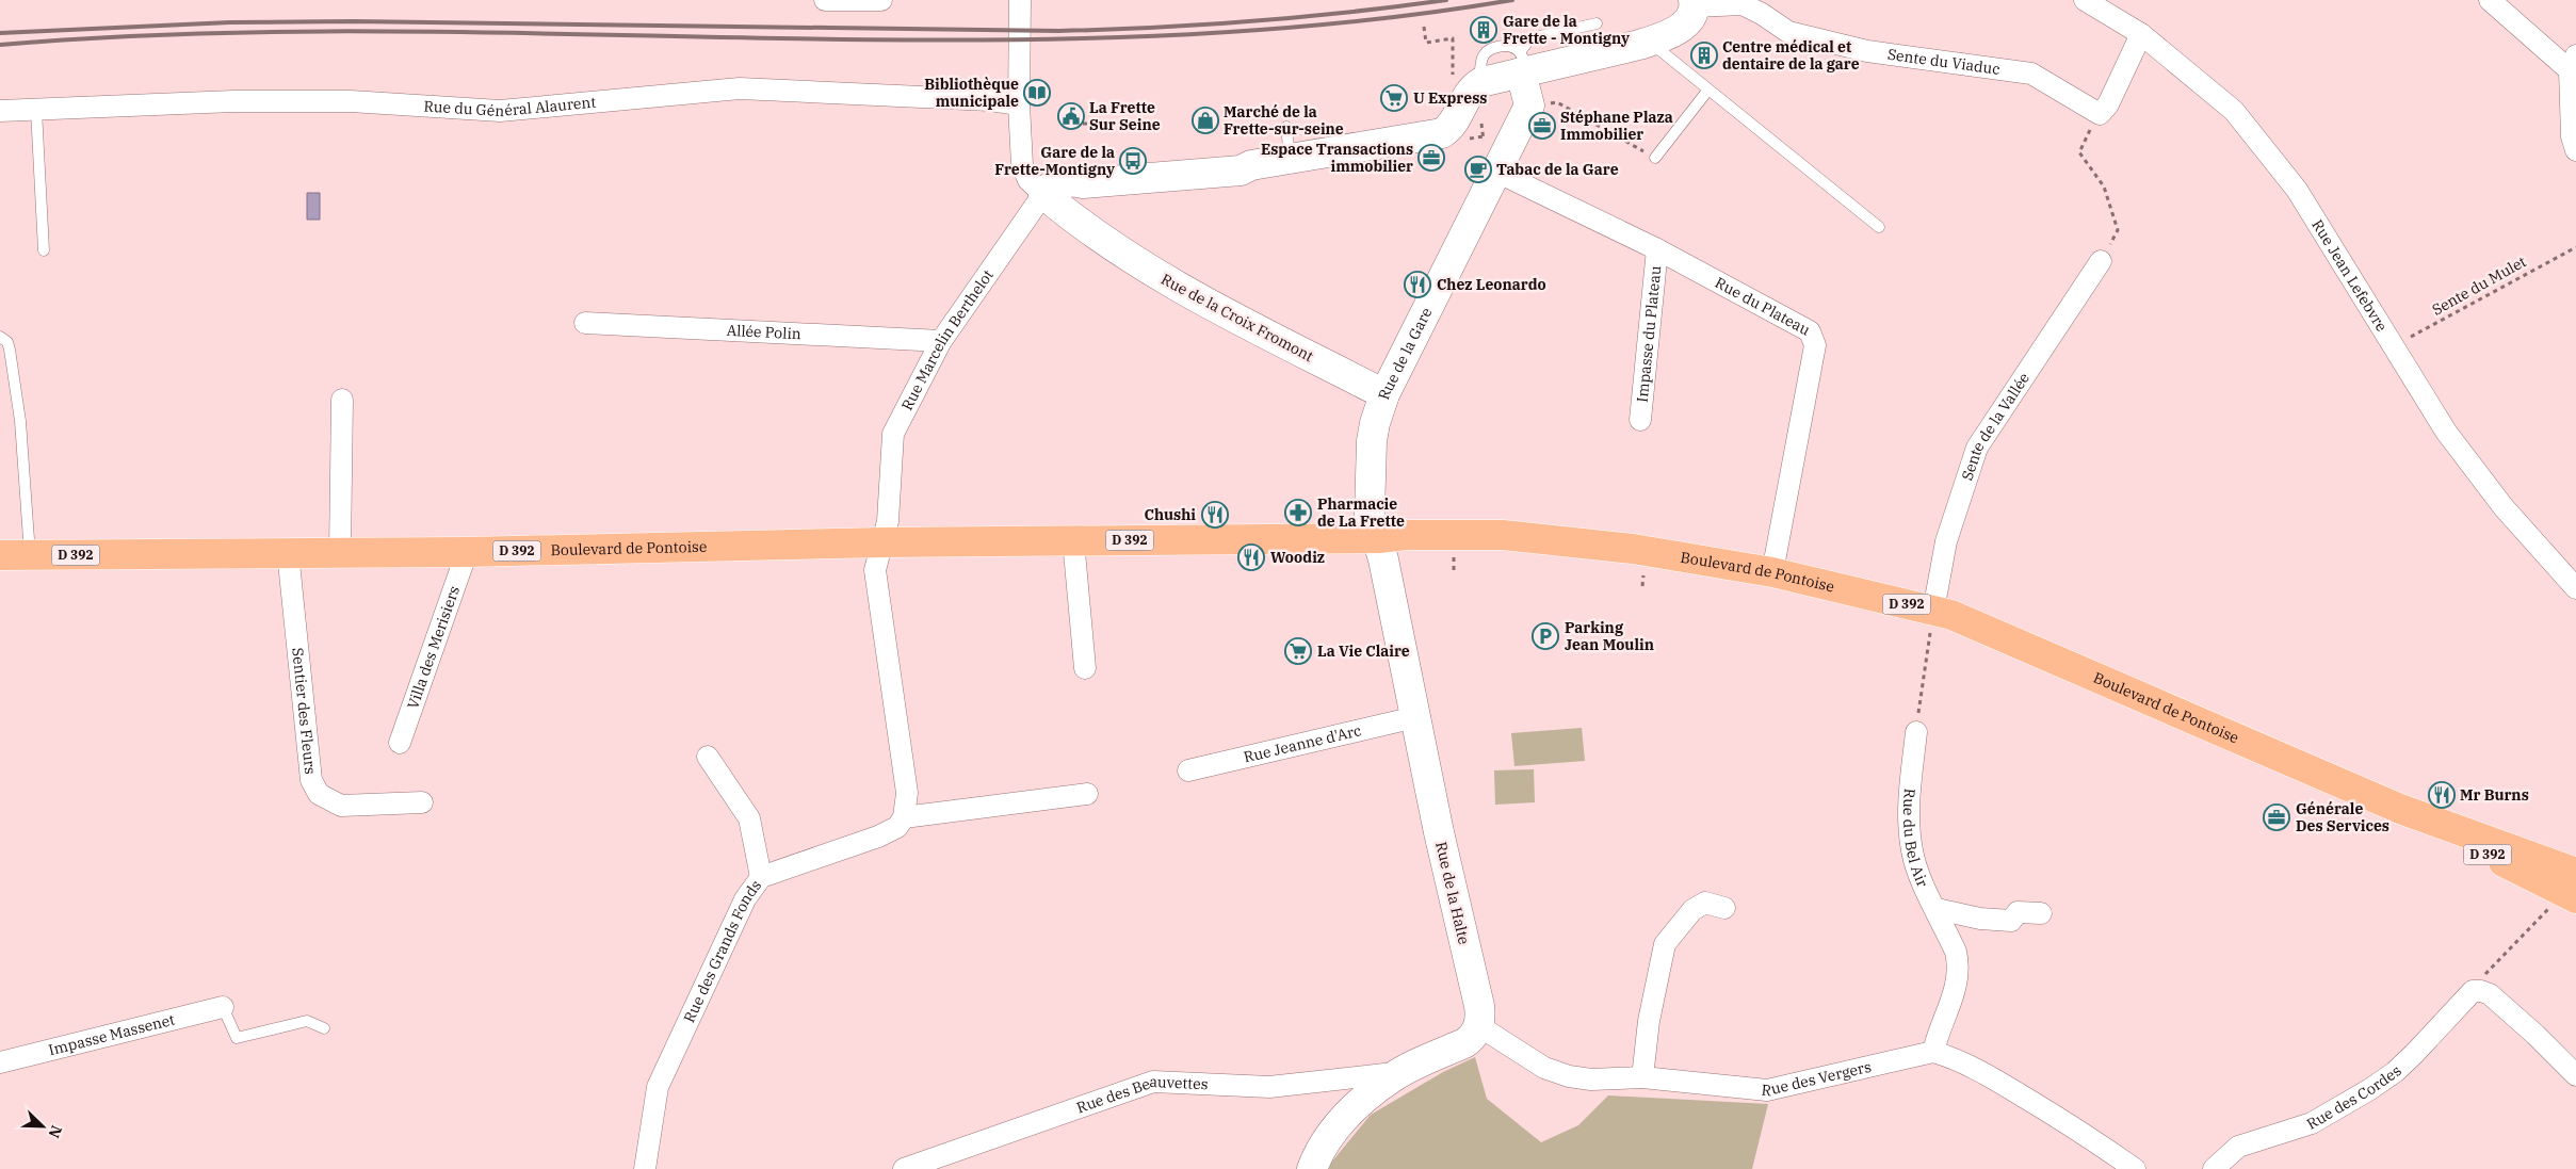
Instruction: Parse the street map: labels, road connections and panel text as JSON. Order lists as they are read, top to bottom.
{
  "streets": {
    "main road": ["D 392", "Boulevard de Pontoise"],
    "street": [
      "Sente du Viaduc",
      "Rue du Général Alaurent",
      "Rue Jean Lefebvre",
      "Rue du Plateau",
      "Rue de la Croix Fromont",
      "Allée Polin",
      "Impasse du Plateau",
      "Rue Marcelin Berthelot",
      "Rue de la Gare",
      "Sente de la Vallée",
      "Villa des Merisiers",
      "Sentier des Fleurs",
      "Rue Jeanne d'Arc",
      "Rue du Bel Air",
      "Rue de la Halte",
      "Rue des Grands Fonds",
      "Impasse Massenet",
      "Rue des Vergers",
      "Rue des Cordes",
      "Rue des Beauvettes"
    ],
    "path": ["Sente du Mulet"]
  },
  "crossings": [
    ["Sente du Viaduc", "Rue Jean Lefebvre"],
    ["Rue Jean Lefebvre", "Sente du Mulet"],
    ["Rue du Plateau", "Impasse du Plateau"],
    ["Rue du Plateau", "Rue de la Gare"],
    ["Rue du Plateau", "Boulevard de Pontoise"],
    ["Rue de la Croix Fromont", "Rue Marcelin Berthelot"],
    ["Rue de la Croix Fromont", "Rue de la Gare"],
    ["Allée Polin", "Rue Marcelin Berthelot"],
    ["Rue Marcelin Berthelot", "Rue de la Gare"],
    ["Rue Marcelin Berthelot", "Boulevard de Pontoise"],
    ["Rue de la Gare", "Boulevard de Pontoise"],
    ["Rue de la Gare", "Rue de la Halte"],
    ["Sente de la Vallée", "Boulevard de Pontoise"],
    ["D 392", "Boulevard de Pontoise"],
    ["Boulevard de Pontoise", "Villa des Merisiers"],
    ["Boulevard de Pontoise", "Sentier des Fleurs"],
    ["Boulevard de Pontoise", "Rue de la Halte"],
    ["Rue Jeanne d'Arc", "Rue de la Halte"],
    ["Rue du Bel Air", "Rue des Vergers"],
    ["Rue de la Halte", "Rue des Vergers"]
  ],
  "places": {
    "building": ["Gare de la Frette - Montigny", "Centre médical et dentaire de la gare"],
    "library": ["Bibliothèque municipale"],
    "supermarket": ["U Express", "La Vie Claire"],
    "public building": ["La Frette Sur Seine"],
    "shop": ["Marché de la Frette-sur-seine"],
    "office": ["Stéphane Plaza Immobilier", "Espace Transactions immobilier", "Générale Des Services"],
    "bus stop": ["Gare de la Frette-Montigny"],
    "cafe": ["Tabac de la Gare"],
    "restaurant": [
      "Chez Leonardo",
      "Chushi",
      "Woodiz",
      "Mr Burns"
    ],
    "pharmacy": ["Pharmacie de La Frette"],
    "parking": ["Parking Jean Moulin"]
  },
  "north": "bottom right"
}
